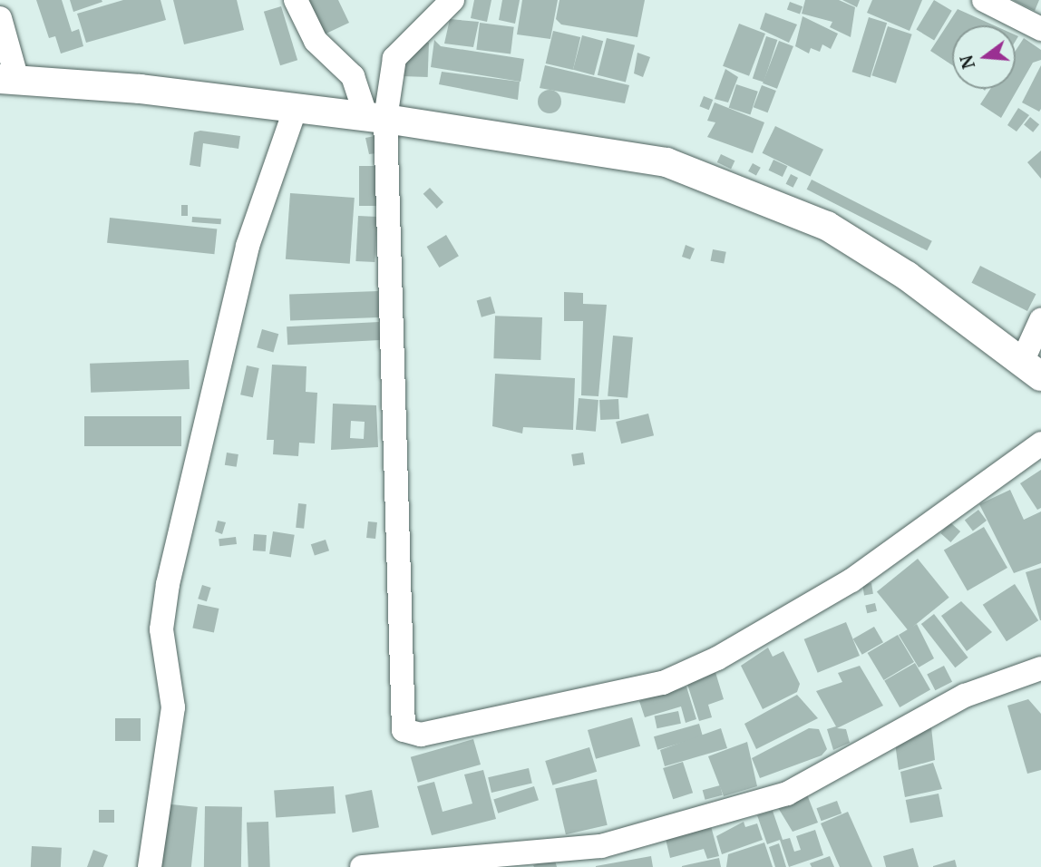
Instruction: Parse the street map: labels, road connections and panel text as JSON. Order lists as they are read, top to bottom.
{
  "north": "left"
}
